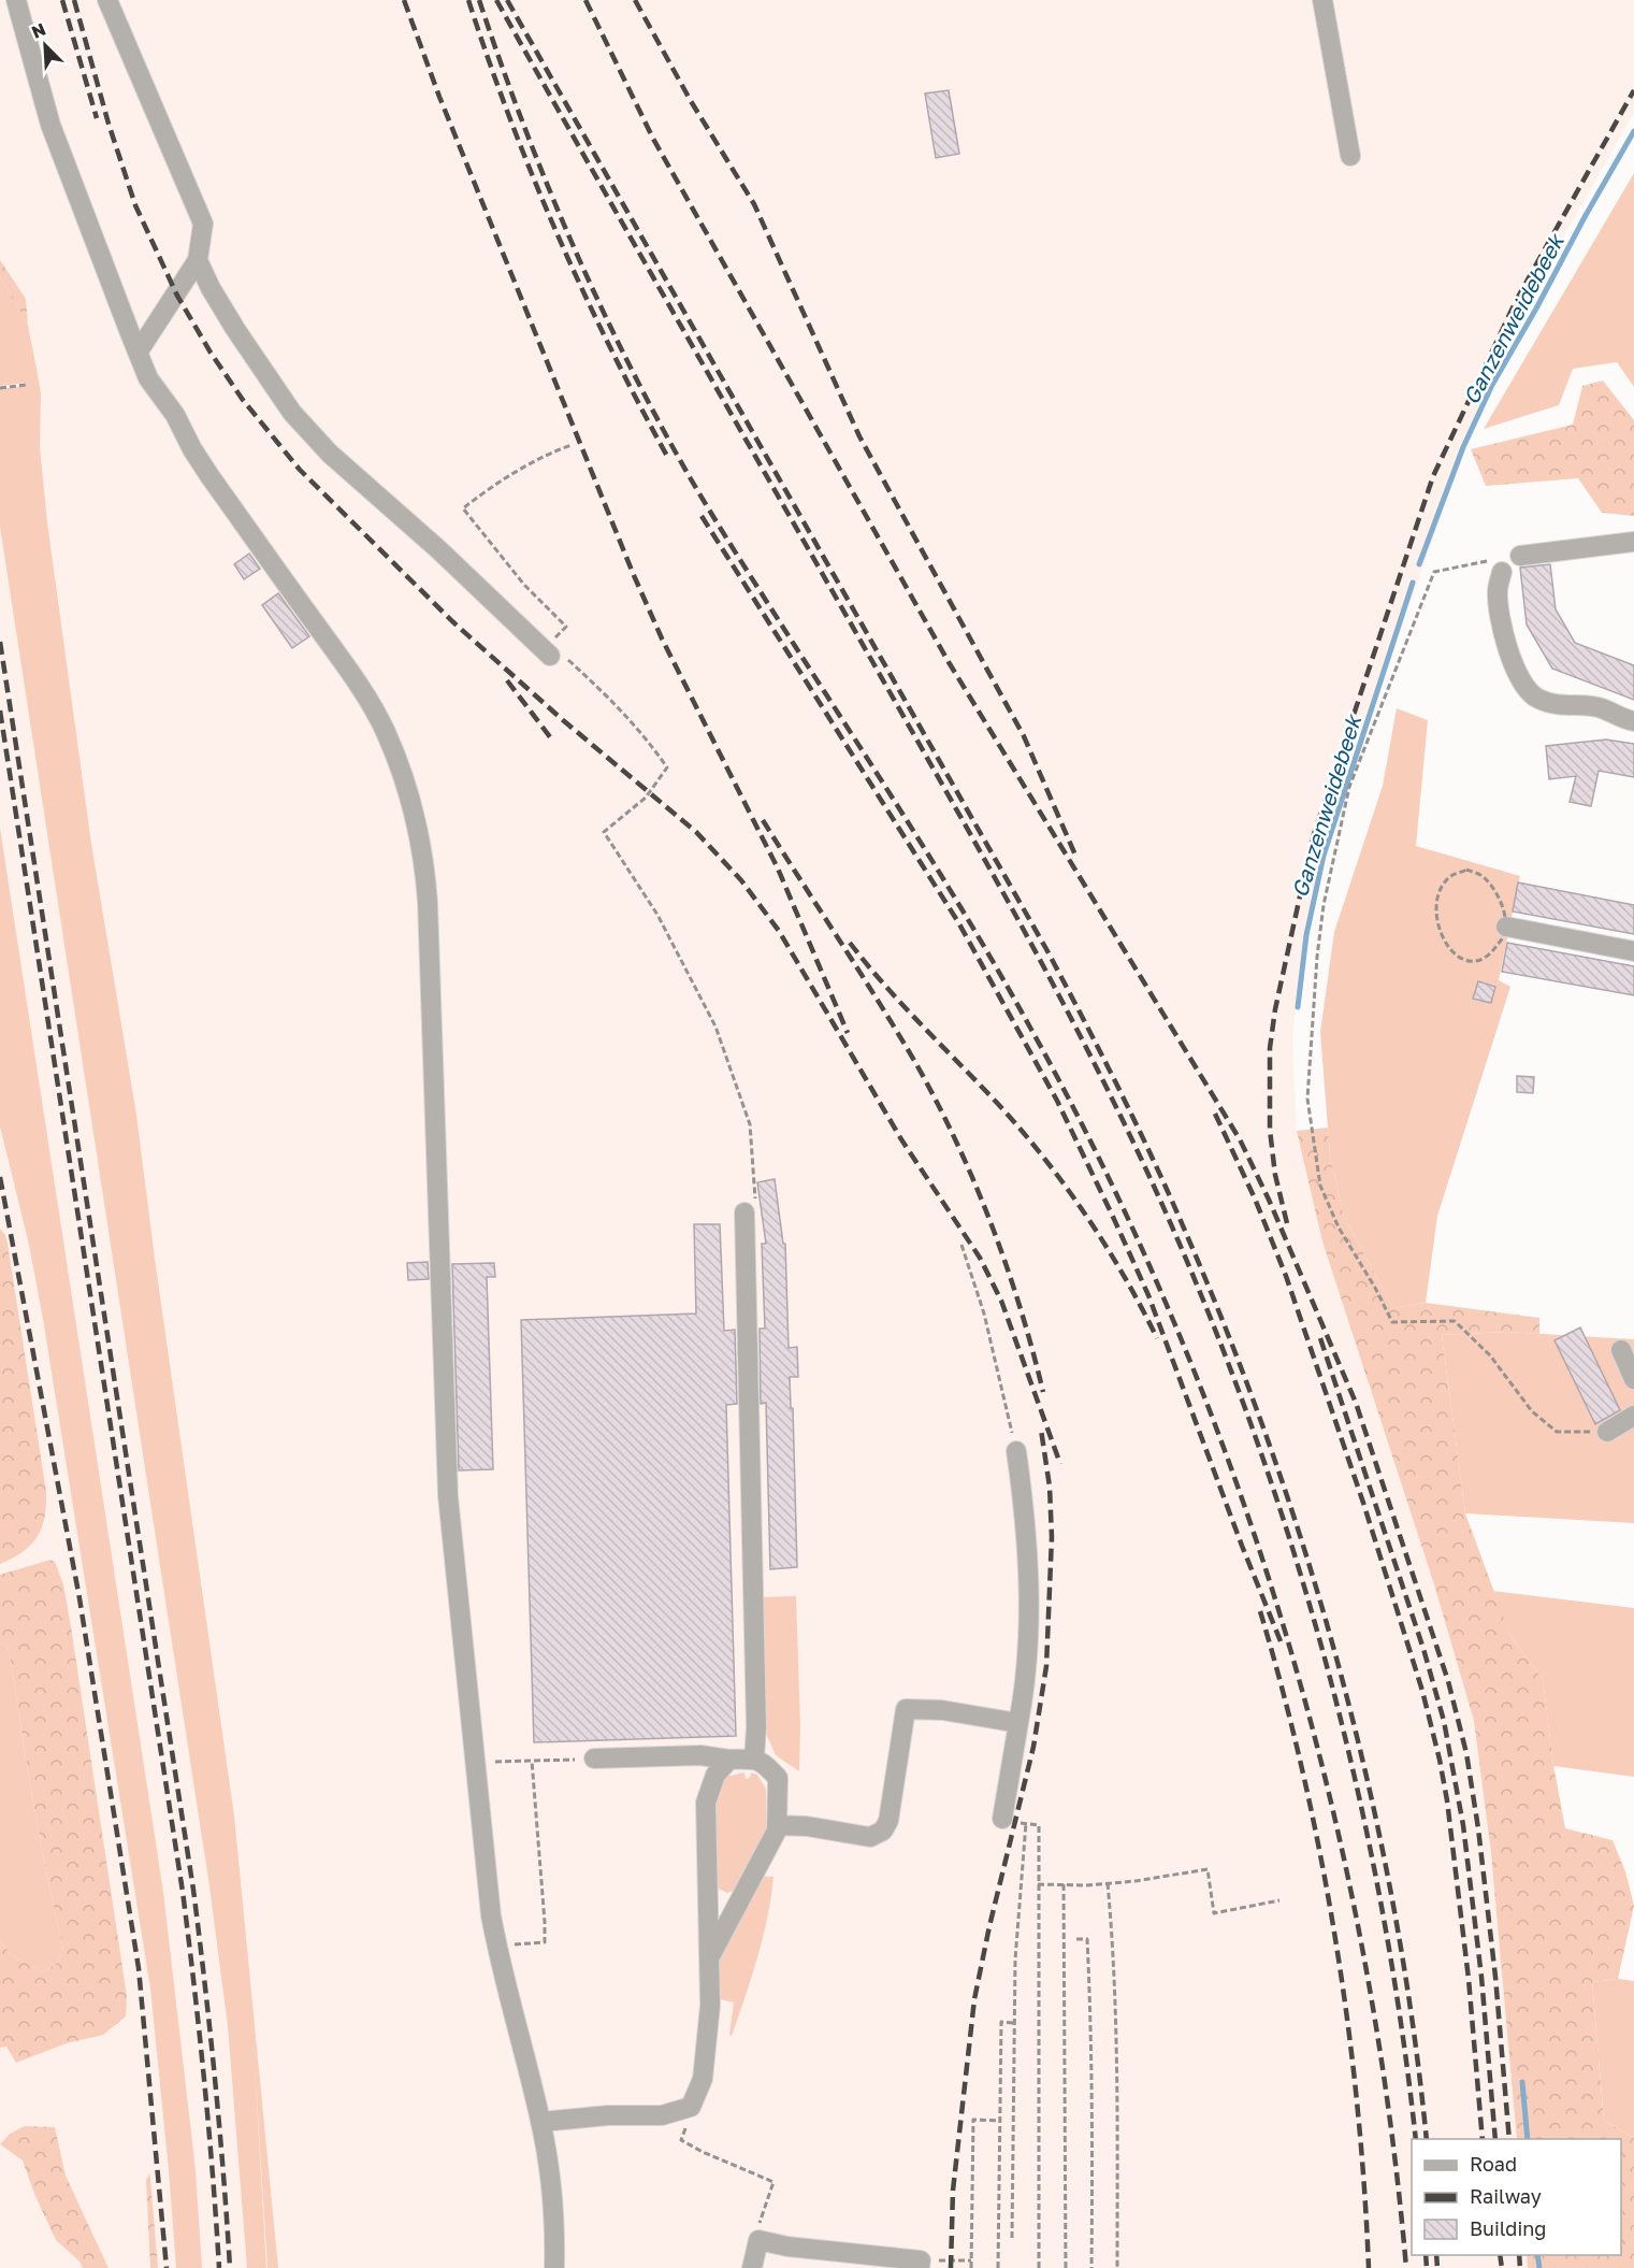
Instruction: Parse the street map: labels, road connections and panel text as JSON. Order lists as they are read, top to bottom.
{
  "water": ["Ganzenweidebeek"],
  "legend": ["Road", "Railway", "Building"],
  "north": "top left"
}
